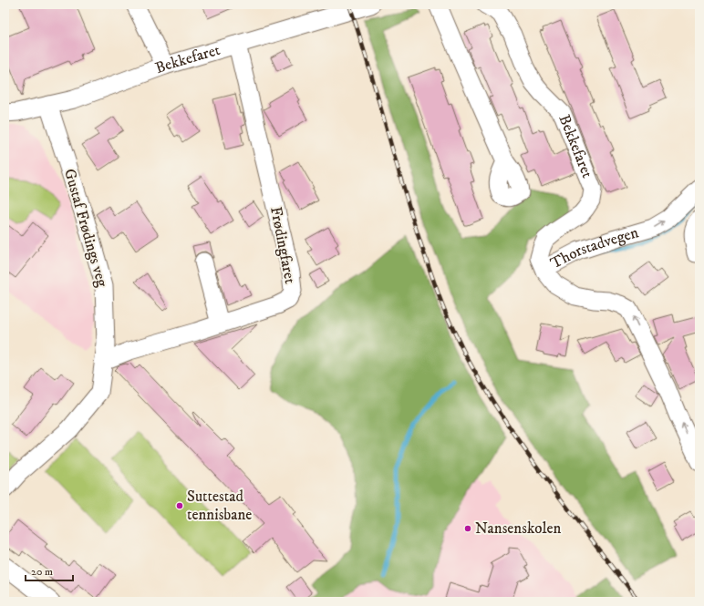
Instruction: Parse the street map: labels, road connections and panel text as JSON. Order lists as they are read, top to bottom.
{
  "streets": {
    "street": [
      "Bekkefaret",
      "Gustaf Frødings veg",
      "Frødingfaret",
      "Thorstadvegen"
    ]
  },
  "crossings": [
    ["Bekkefaret", "Gustaf Frødings veg"],
    ["Bekkefaret", "Frødingfaret"],
    ["Bekkefaret", "Thorstadvegen"],
    ["Gustaf Frødings veg", "Frødingfaret"]
  ],
  "places": ["Suttestad tennisbane", "Nansenskolen"],
  "scale_bar": "20 m"
}
